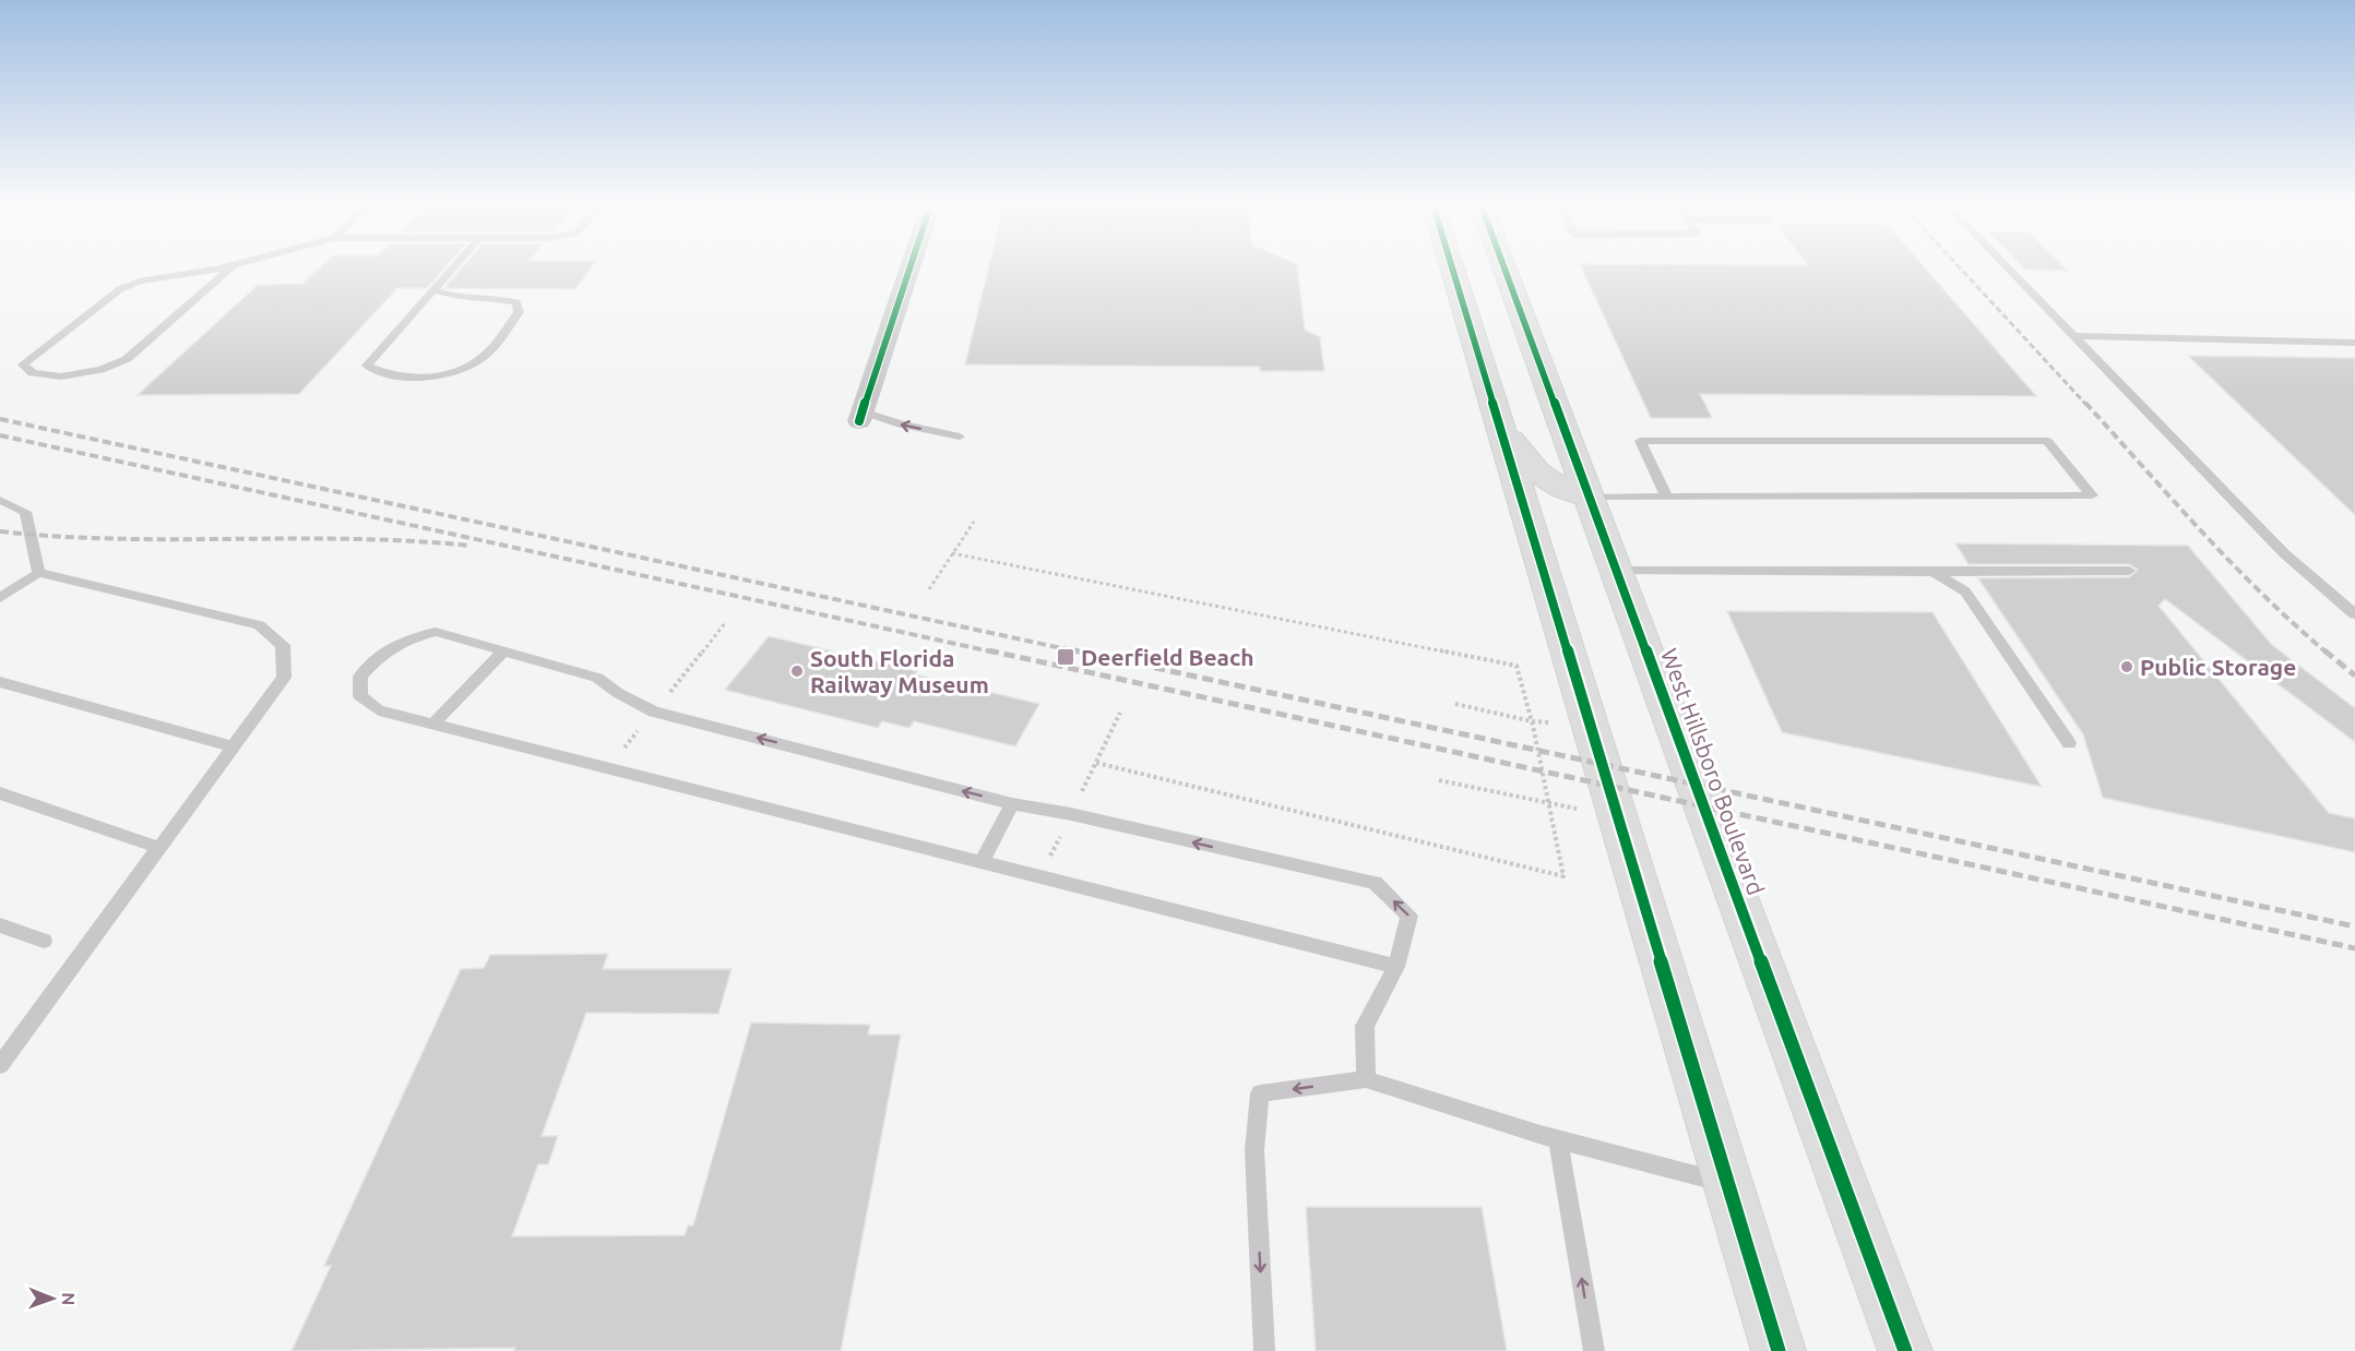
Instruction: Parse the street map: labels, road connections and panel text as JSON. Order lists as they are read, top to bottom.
{
  "streets": {
    "main road": ["West Hillsboro Boulevard"]
  },
  "places": {
    "transit": ["Deerfield Beach"],
    "other": ["Public Storage", "South Florida Railway Museum"]
  },
  "north": "right"
}
